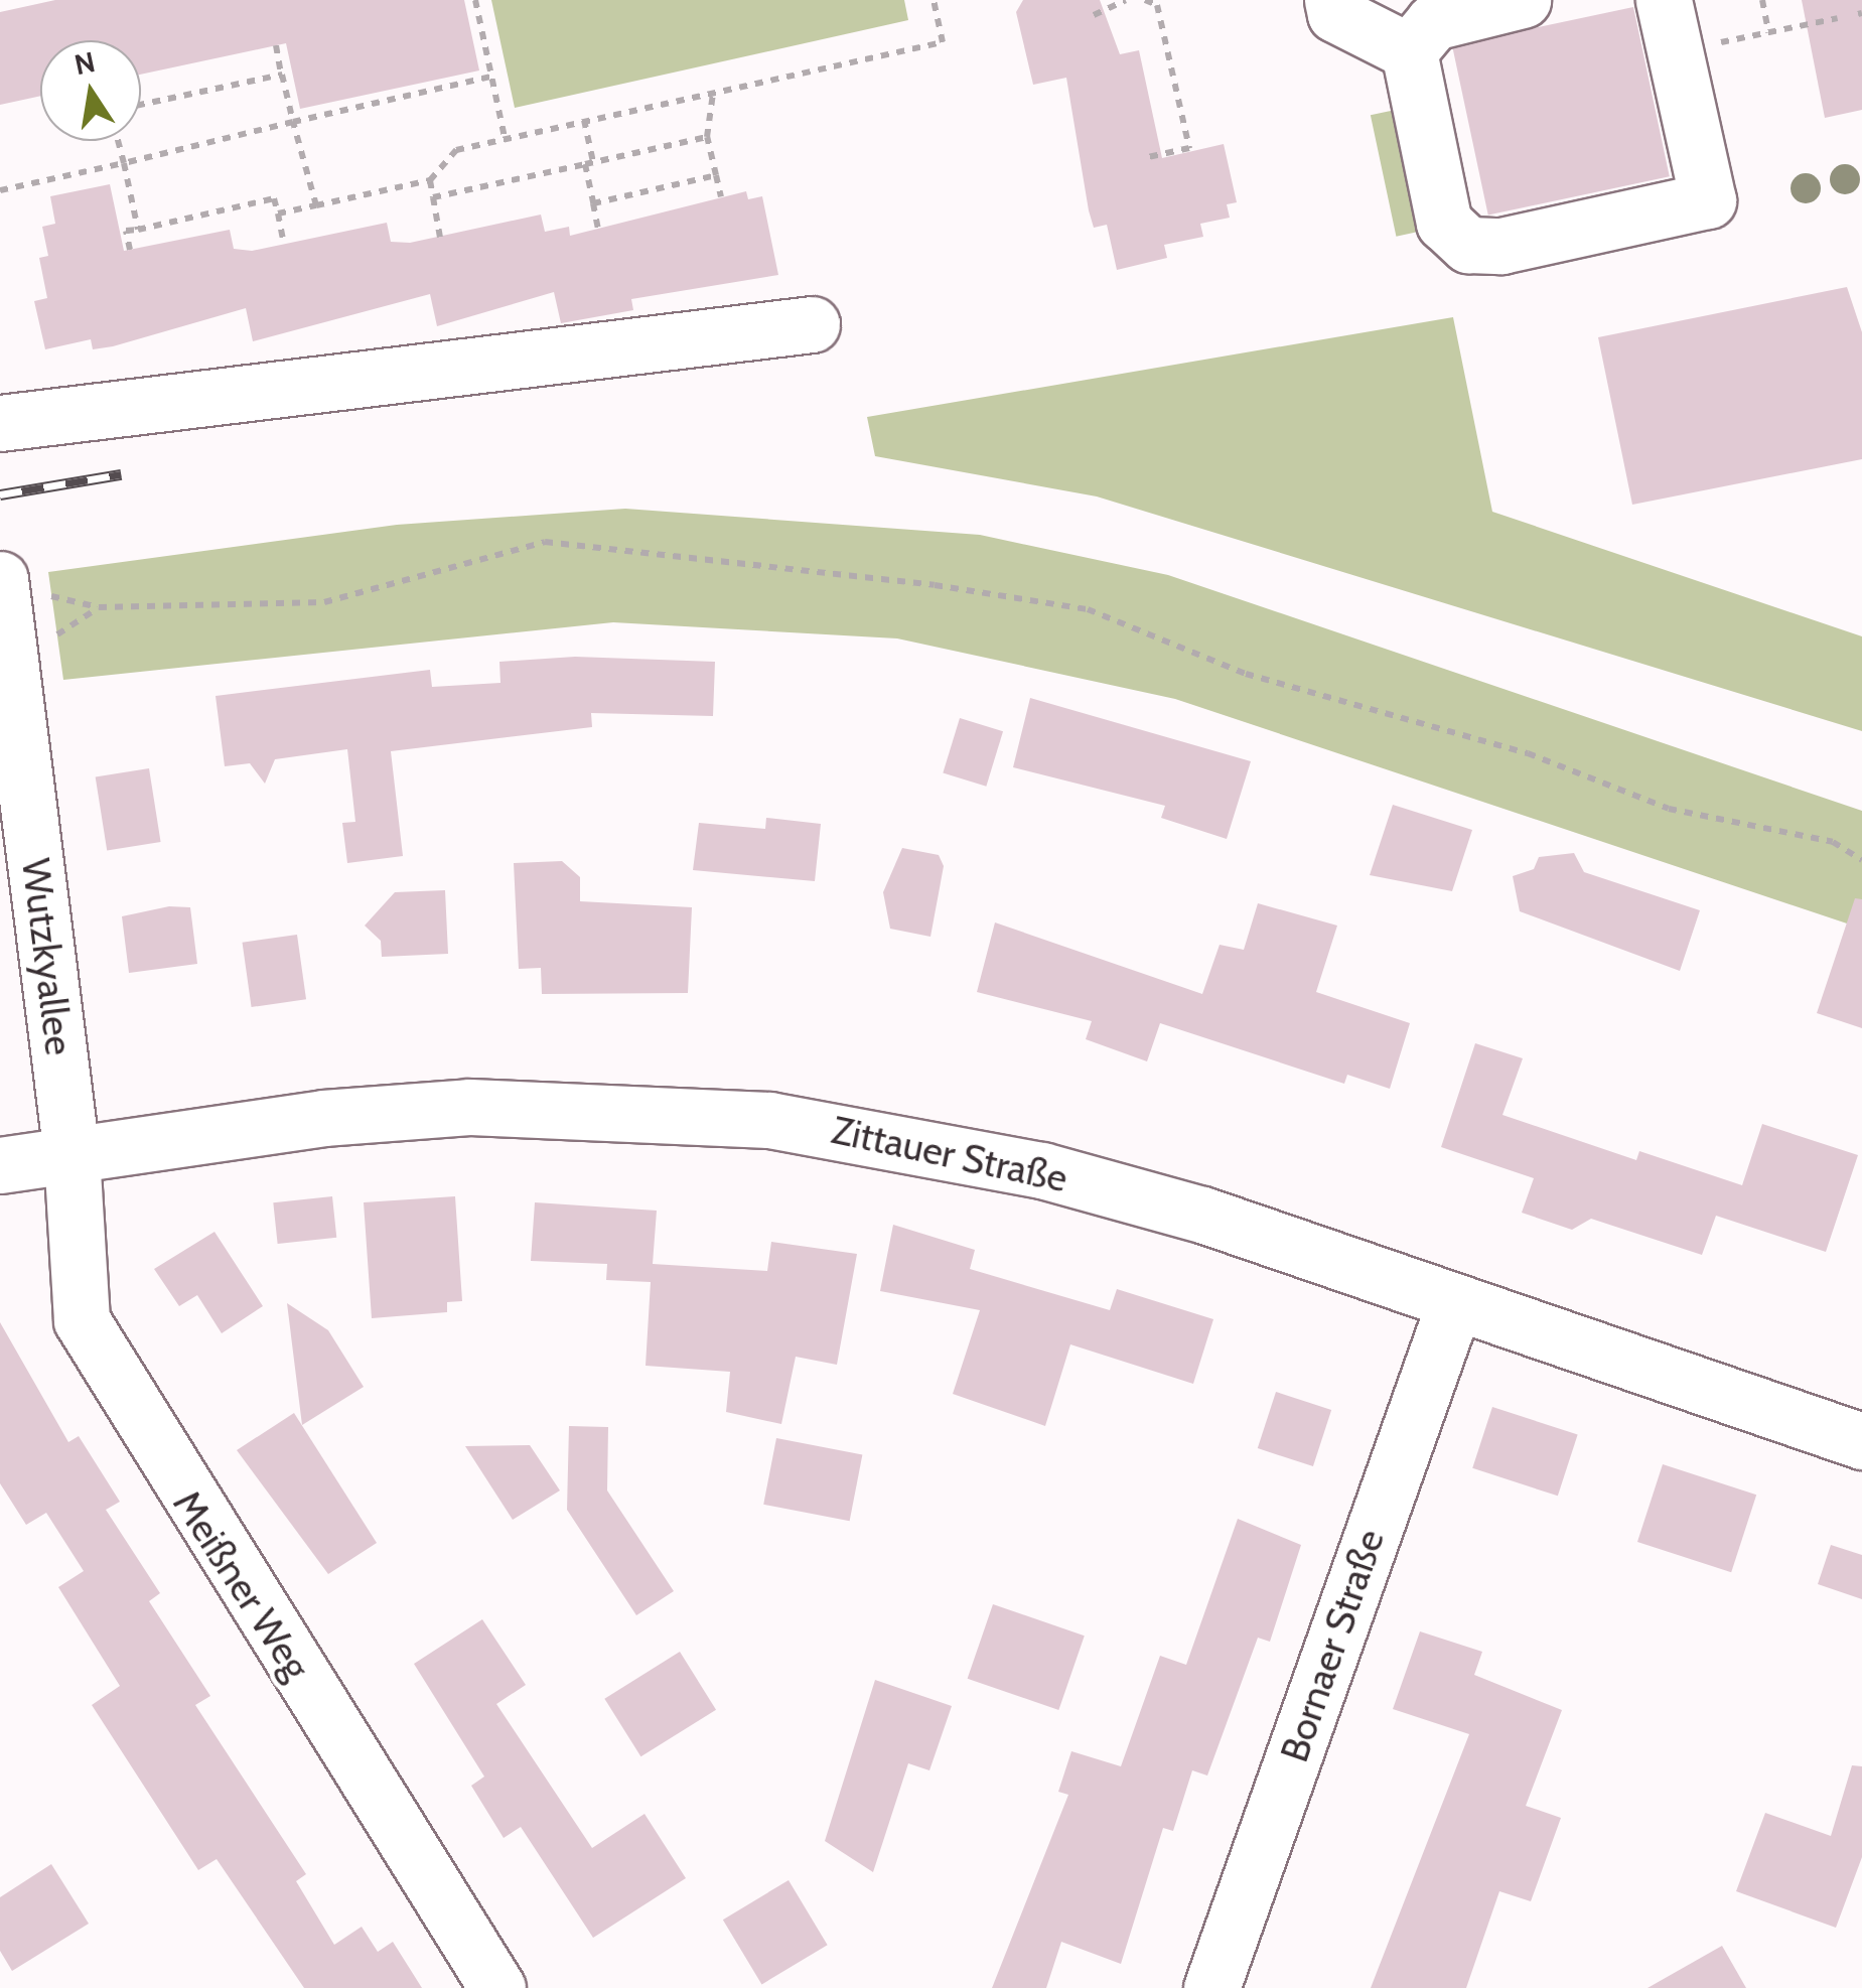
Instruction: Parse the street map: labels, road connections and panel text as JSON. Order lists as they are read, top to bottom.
{
  "streets": {
    "street": [
      "Wutzkyallee",
      "Zittauer Straße",
      "Meißner Weg",
      "Bornaer Straße"
    ]
  },
  "crossings": [
    ["Wutzkyallee", "Zittauer Straße"],
    ["Wutzkyallee", "Meißner Weg"],
    ["Zittauer Straße", "Meißner Weg"],
    ["Zittauer Straße", "Bornaer Straße"]
  ],
  "north": "top"
}
